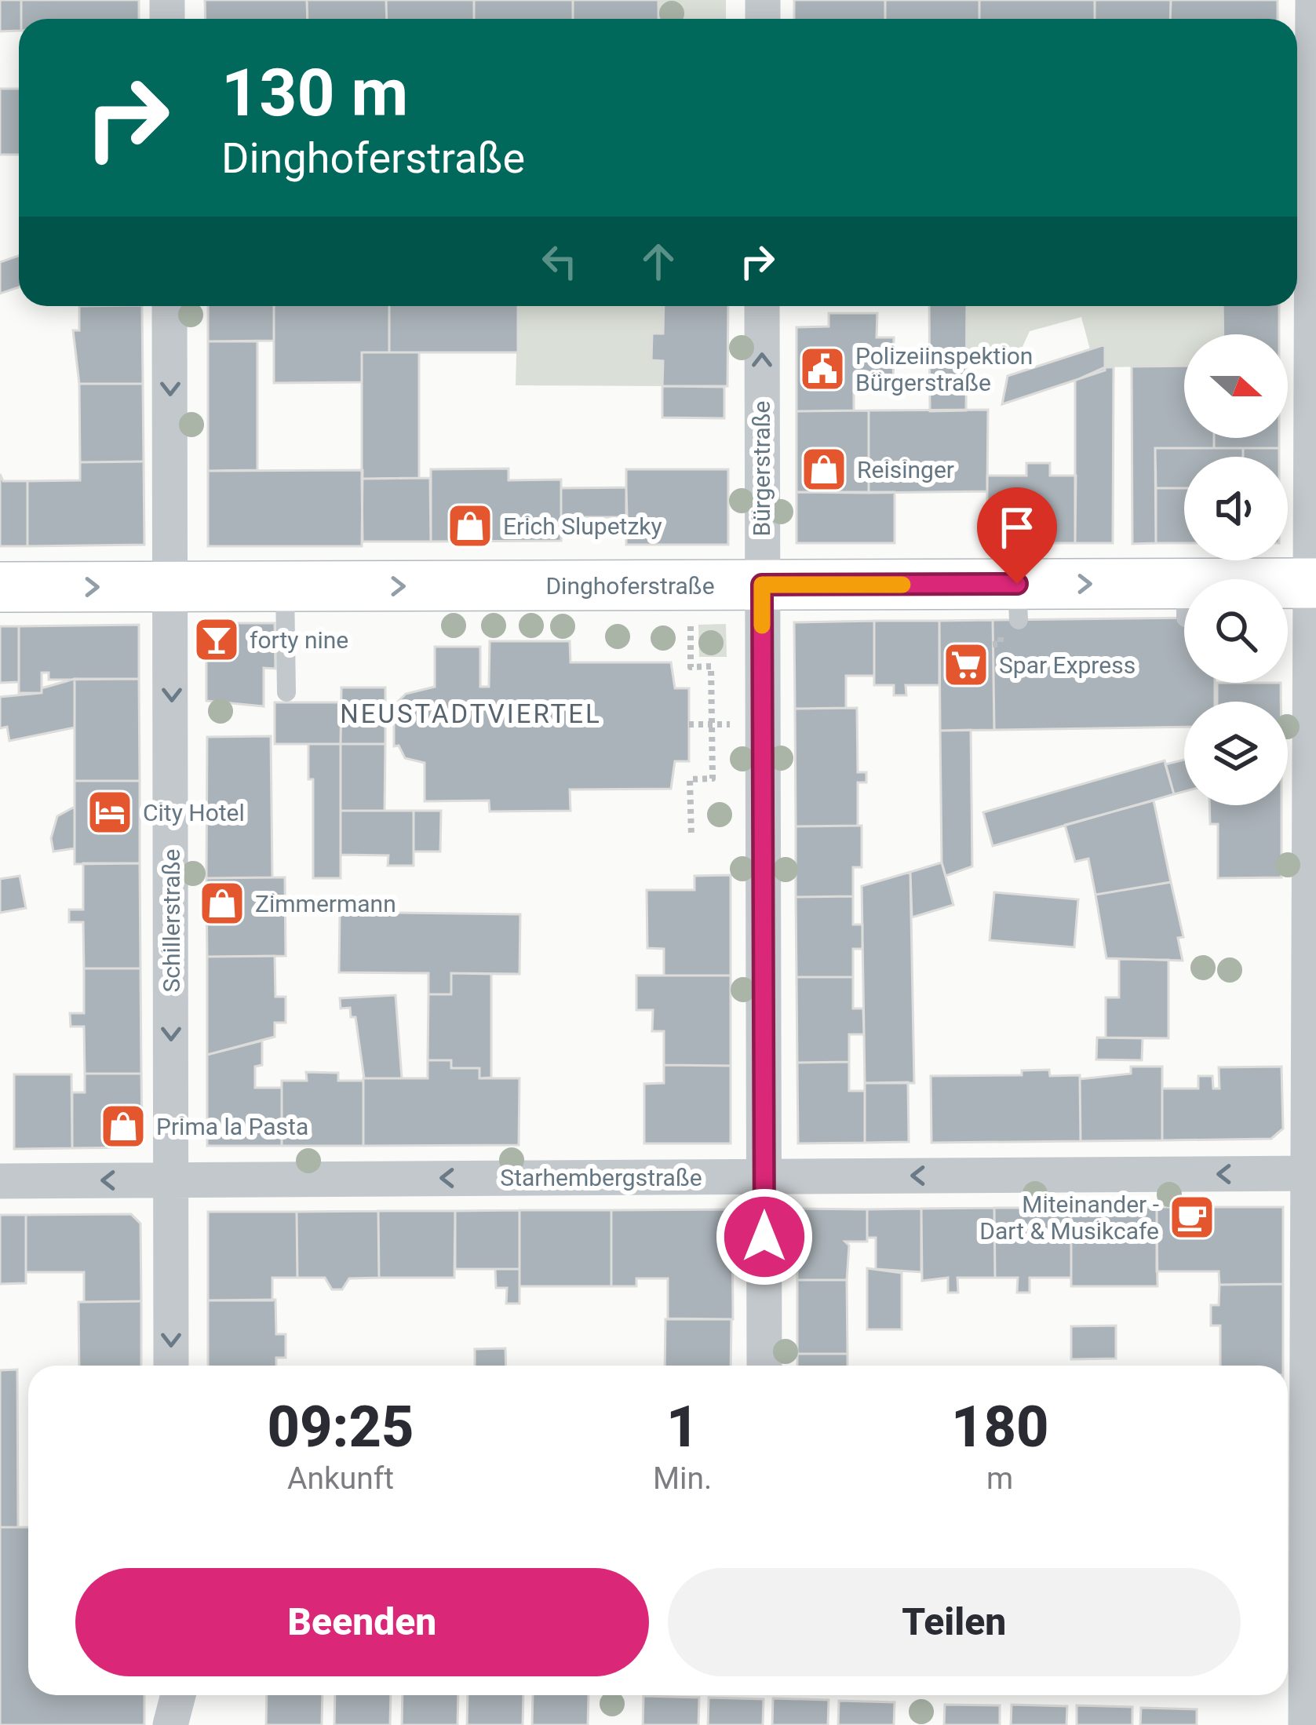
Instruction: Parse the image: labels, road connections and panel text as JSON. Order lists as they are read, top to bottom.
{
  "streets": {
    "main road": ["Dinghoferstraße"],
    "street": ["Bürgerstraße", "Schillerstraße", "Starhembergstraße"]
  },
  "crossings": [
    ["Bürgerstraße", "Dinghoferstraße"],
    ["Bürgerstraße", "Starhembergstraße"],
    ["Dinghoferstraße", "Schillerstraße"],
    ["Schillerstraße", "Starhembergstraße"]
  ],
  "one_way": ["Dinghoferstraße", "Schillerstraße", "Starhembergstraße"],
  "districts": ["NEUSTADTVIERTEL"],
  "places": {
    "public building": ["Polizeiinspektion Bürgerstraße"],
    "shop": [
      "Reisinger",
      "Erich Slupetzky",
      "Zimmermann",
      "Prima la Pasta"
    ],
    "bar": ["forty nine"],
    "supermarket": ["Spar Express"],
    "hotel": ["City Hotel"],
    "cafe": ["Miteinander - Dart & Musikcafe"]
  },
  "north": "right",
  "page": {
    "turn": ["130 m", "Dinghoferstraße"],
    "eta": [
      "09:25",
      "Ankunft",
      "1",
      "Min.",
      "180",
      "m"
    ],
    "buttons": ["Beenden", "Teilen"]
  }
}
